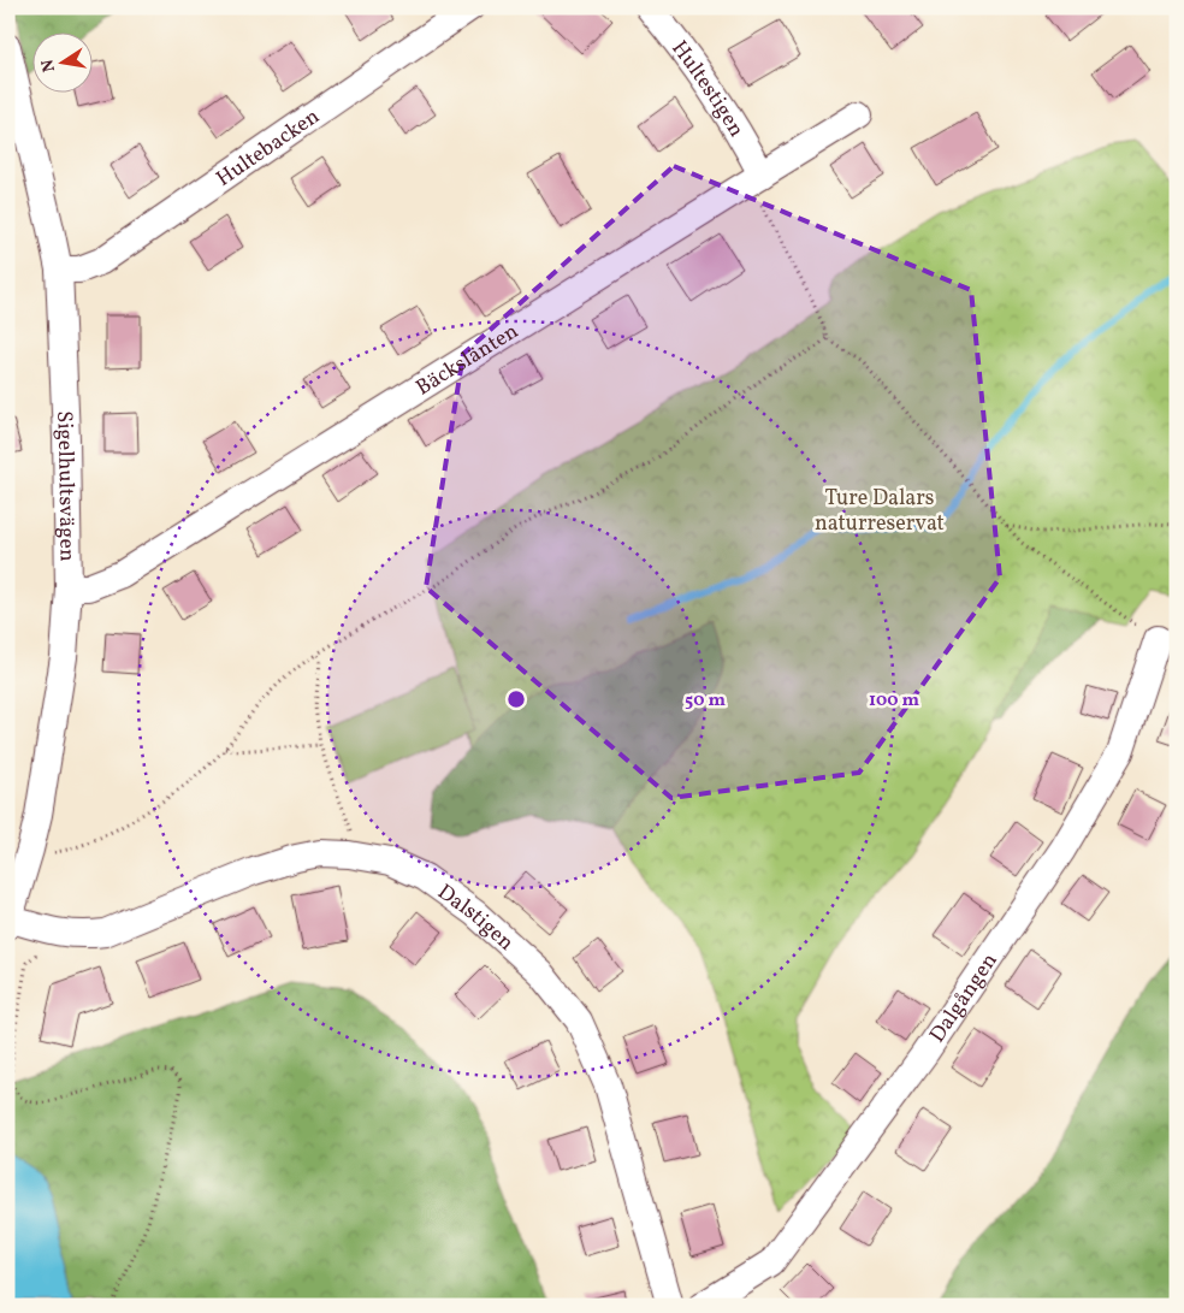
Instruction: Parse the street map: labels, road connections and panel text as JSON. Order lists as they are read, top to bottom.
{
  "streets": {
    "street": [
      "Hultestigen",
      "Hultebacken",
      "Bäckslänten",
      "Sigelhultsvägen",
      "Dalstigen",
      "Dalgången"
    ]
  },
  "crossings": [
    ["Hultestigen", "Bäckslänten"],
    ["Hultebacken", "Sigelhultsvägen"],
    ["Bäckslänten", "Sigelhultsvägen"],
    ["Sigelhultsvägen", "Dalstigen"]
  ],
  "parks": ["Ture Dalars naturreservat"],
  "north": "left",
  "rings": ["50 m", "100 m"]
}
